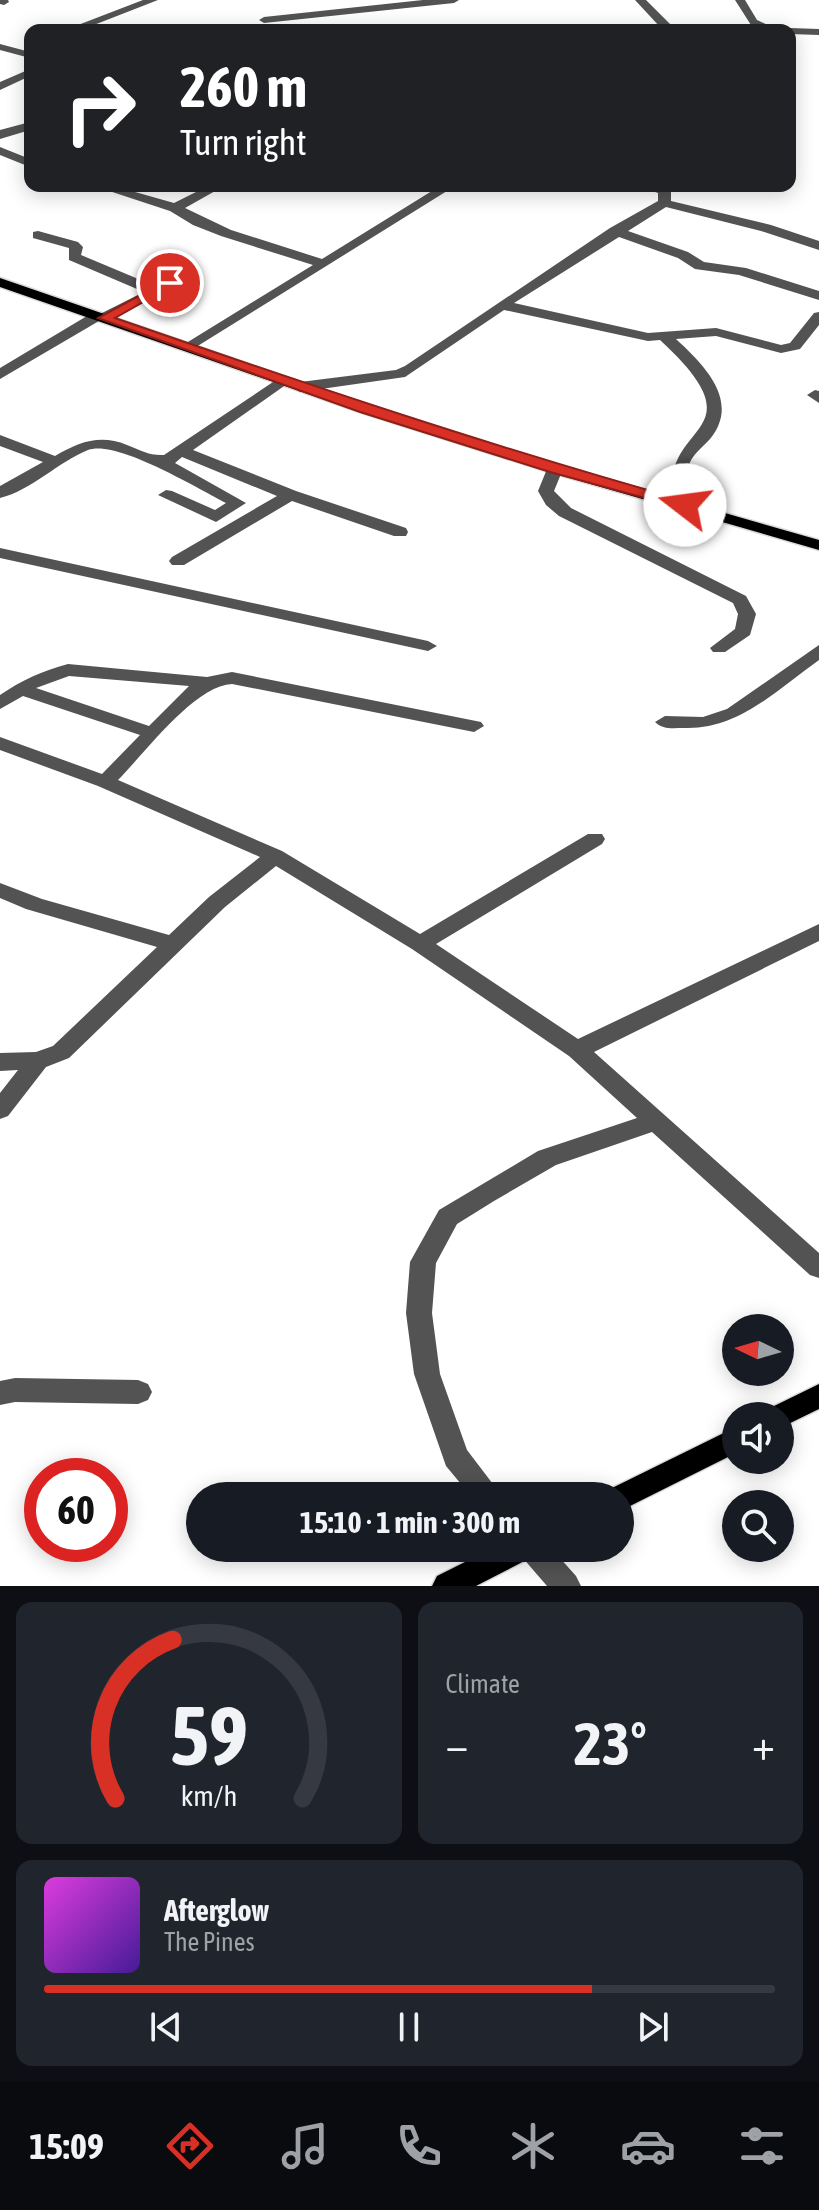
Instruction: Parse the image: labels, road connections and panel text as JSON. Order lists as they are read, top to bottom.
{
  "north": "left",
  "page": {
    "turn": ["260 m", "Turn right"],
    "limit": "60",
    "trip": "15:10 · 1 min · 300 m",
    "tile": "Climate",
    "heat": ["−", "23°", "+"],
    "song": ["Afterglow", "The Pines"],
    "tabs": "15:09",
    "gauge": ["59", "km/h"]
  }
}
